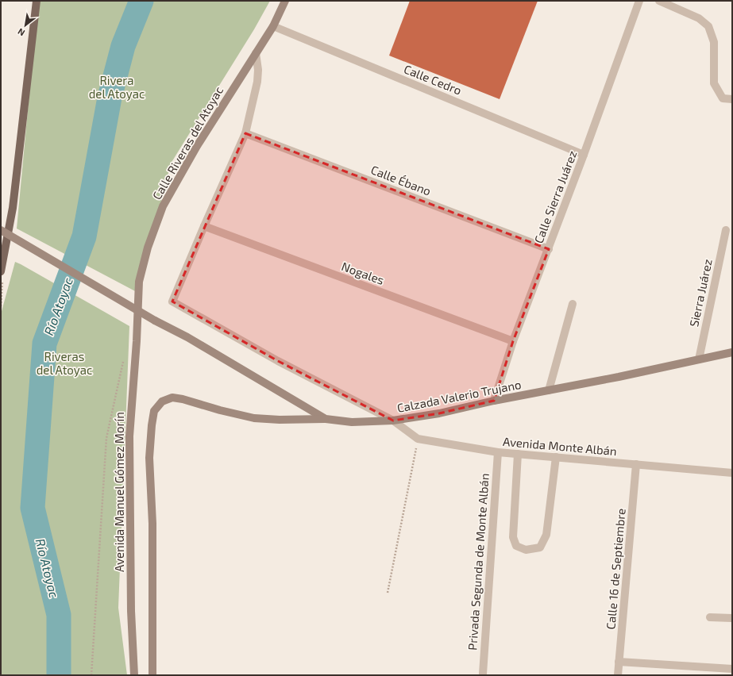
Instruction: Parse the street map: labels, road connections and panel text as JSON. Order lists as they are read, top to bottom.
{
  "streets": {
    "street": [
      "Calle Cedro",
      "Calle Riveras del Atoyac",
      "Calle Ébano",
      "Calle Sierra Juárez",
      "Nogales",
      "Sierra Juárez",
      "Calzada Valerio Trujano",
      "Avenida Monte Albán",
      "Avenida Manuel Gómez Morín",
      "Privada Segunda de Monte Albán",
      "Calle 16 de Septiembre"
    ]
  },
  "crossings": [
    ["Calle Cedro", "Calle Riveras del Atoyac"],
    ["Calle Cedro", "Calle Sierra Juárez"],
    ["Calle Riveras del Atoyac", "Avenida Manuel Gómez Morín"],
    ["Calle Ébano", "Calle Sierra Juárez"],
    ["Calle Sierra Juárez", "Nogales"],
    ["Calle Sierra Juárez", "Calzada Valerio Trujano"],
    ["Nogales", "Avenida Monte Albán"],
    ["Sierra Juárez", "Calzada Valerio Trujano"],
    ["Calzada Valerio Trujano", "Avenida Monte Albán"],
    ["Avenida Monte Albán", "Privada Segunda de Monte Albán"],
    ["Avenida Monte Albán", "Calle 16 de Septiembre"]
  ],
  "water": ["Río Atoyac"],
  "parks": ["Rivera del Atoyac", "Riveras del Atoyac"],
  "north": "bottom left"
}
